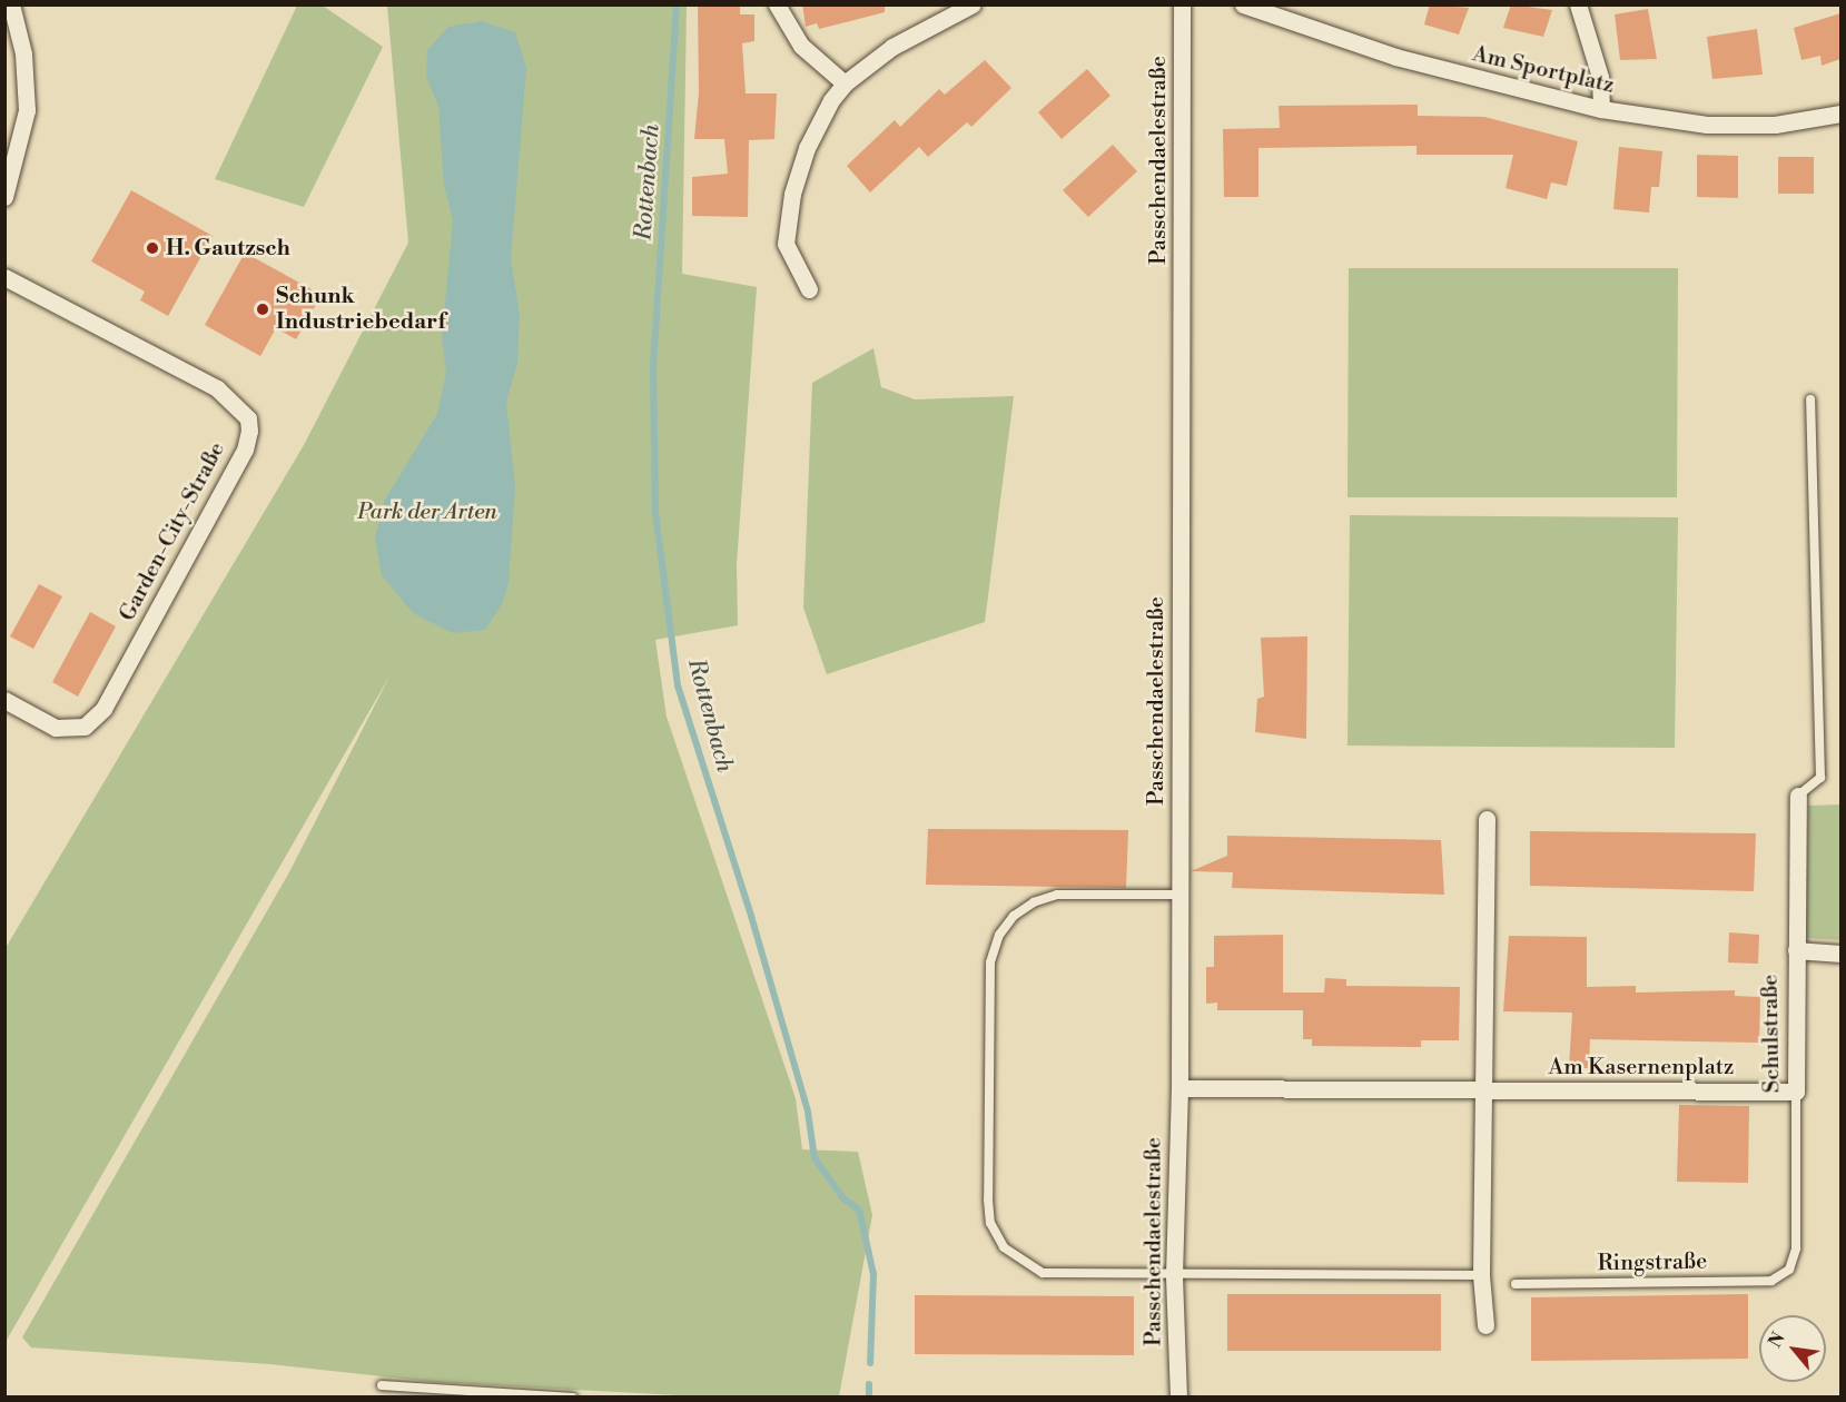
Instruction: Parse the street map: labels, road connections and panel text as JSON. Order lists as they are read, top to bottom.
{
  "streets": {
    "street": [
      "Am Sportplatz",
      "Passchendaelestraße",
      "Garden-City-Straße",
      "Schulstraße",
      "Am Kasernenplatz"
    ],
    "lane": ["Ringstraße"]
  },
  "crossings": [
    ["Passchendaelestraße", "Am Kasernenplatz"],
    ["Schulstraße", "Am Kasernenplatz"],
    ["Schulstraße", "Ringstraße"]
  ],
  "water": ["Rottenbach"],
  "parks": ["Park der Arten"],
  "places": ["H. Gautzsch", "Schunk Industriebedarf"],
  "north": "top left"
}
